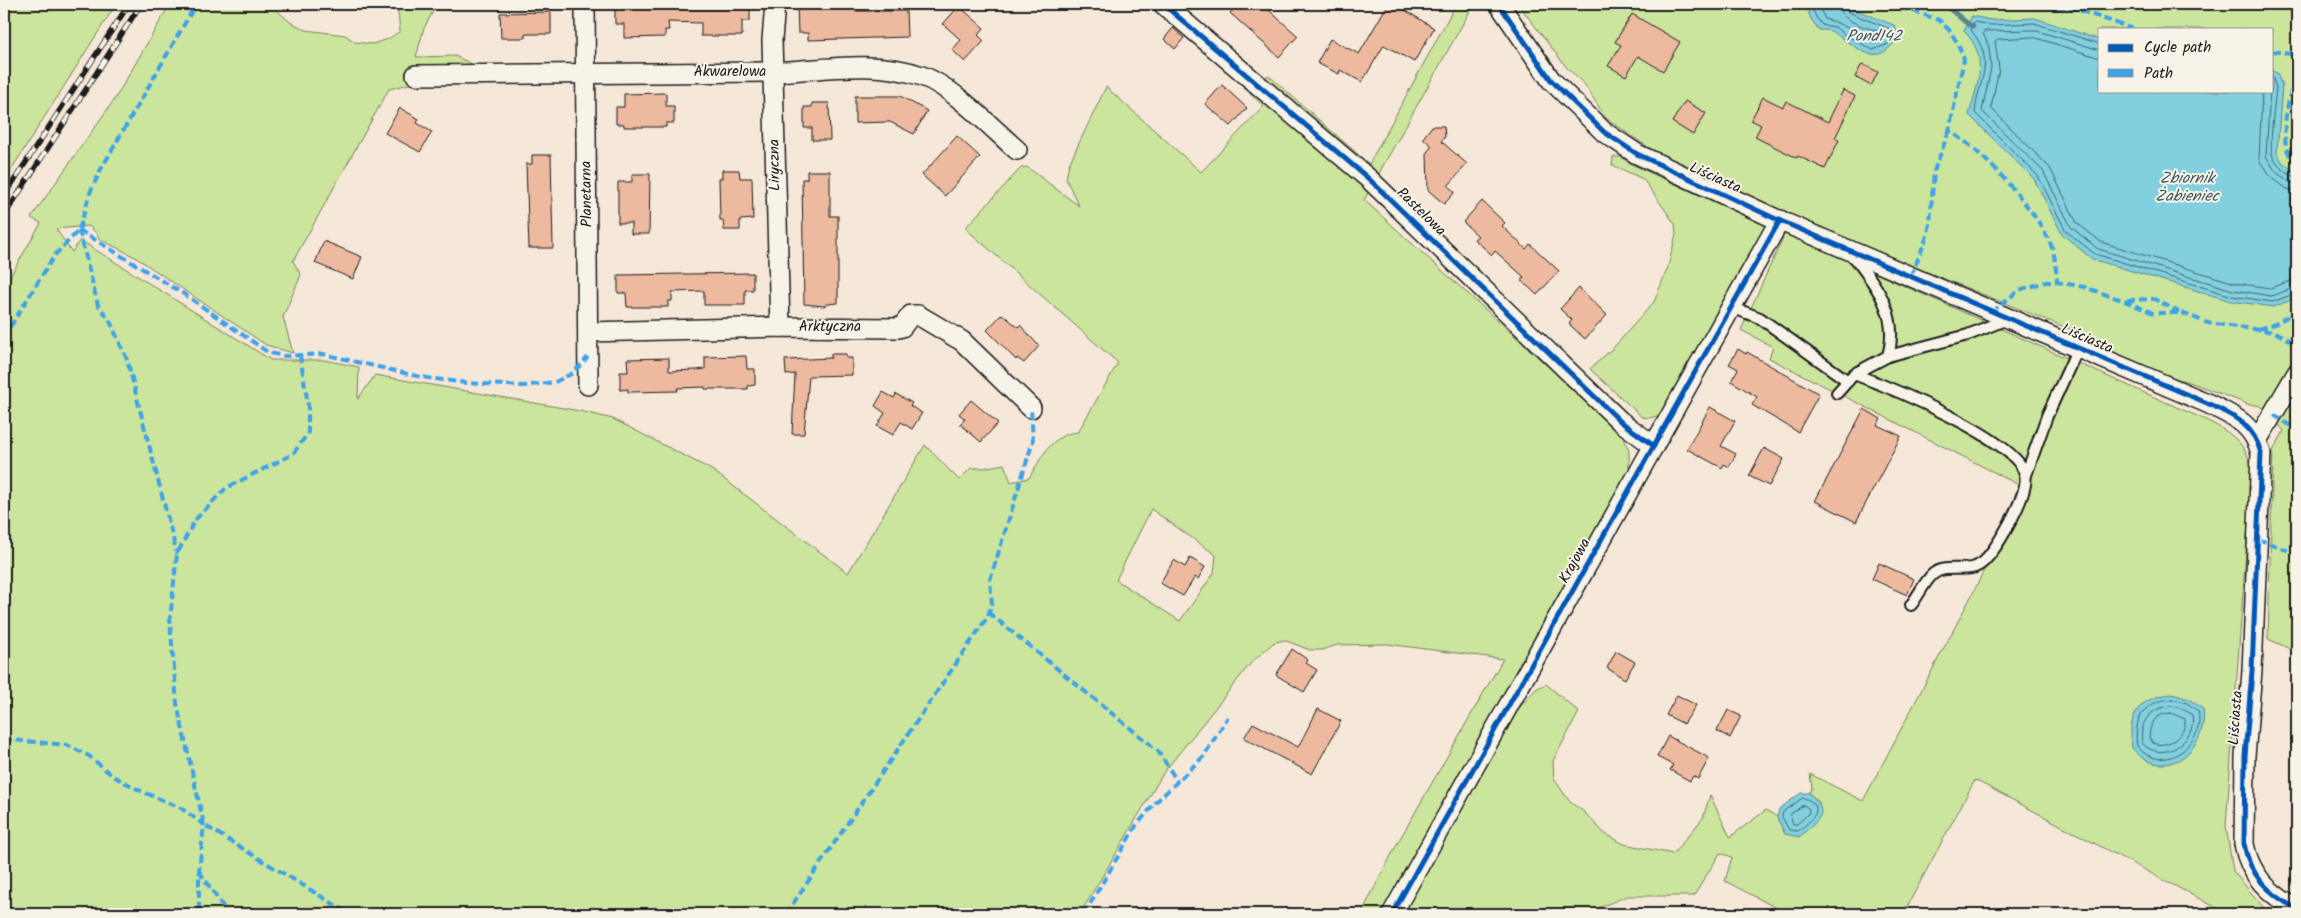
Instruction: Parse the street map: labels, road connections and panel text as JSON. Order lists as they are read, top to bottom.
{
  "streets": {
    "street": [
      "Akwarelowa",
      "Liryczna",
      "Liściasta",
      "Planetarna",
      "Pastelowa",
      "Arktyczna",
      "Krajowa"
    ]
  },
  "crossings": [
    ["Akwarelowa", "Liryczna"],
    ["Akwarelowa", "Planetarna"],
    ["Liryczna", "Arktyczna"],
    ["Liściasta", "Krajowa"],
    ["Planetarna", "Arktyczna"],
    ["Pastelowa", "Krajowa"]
  ],
  "water": ["Pond142", "Zbiornik Żabieniec"],
  "legend": ["Cycle path", "Path"]
}
